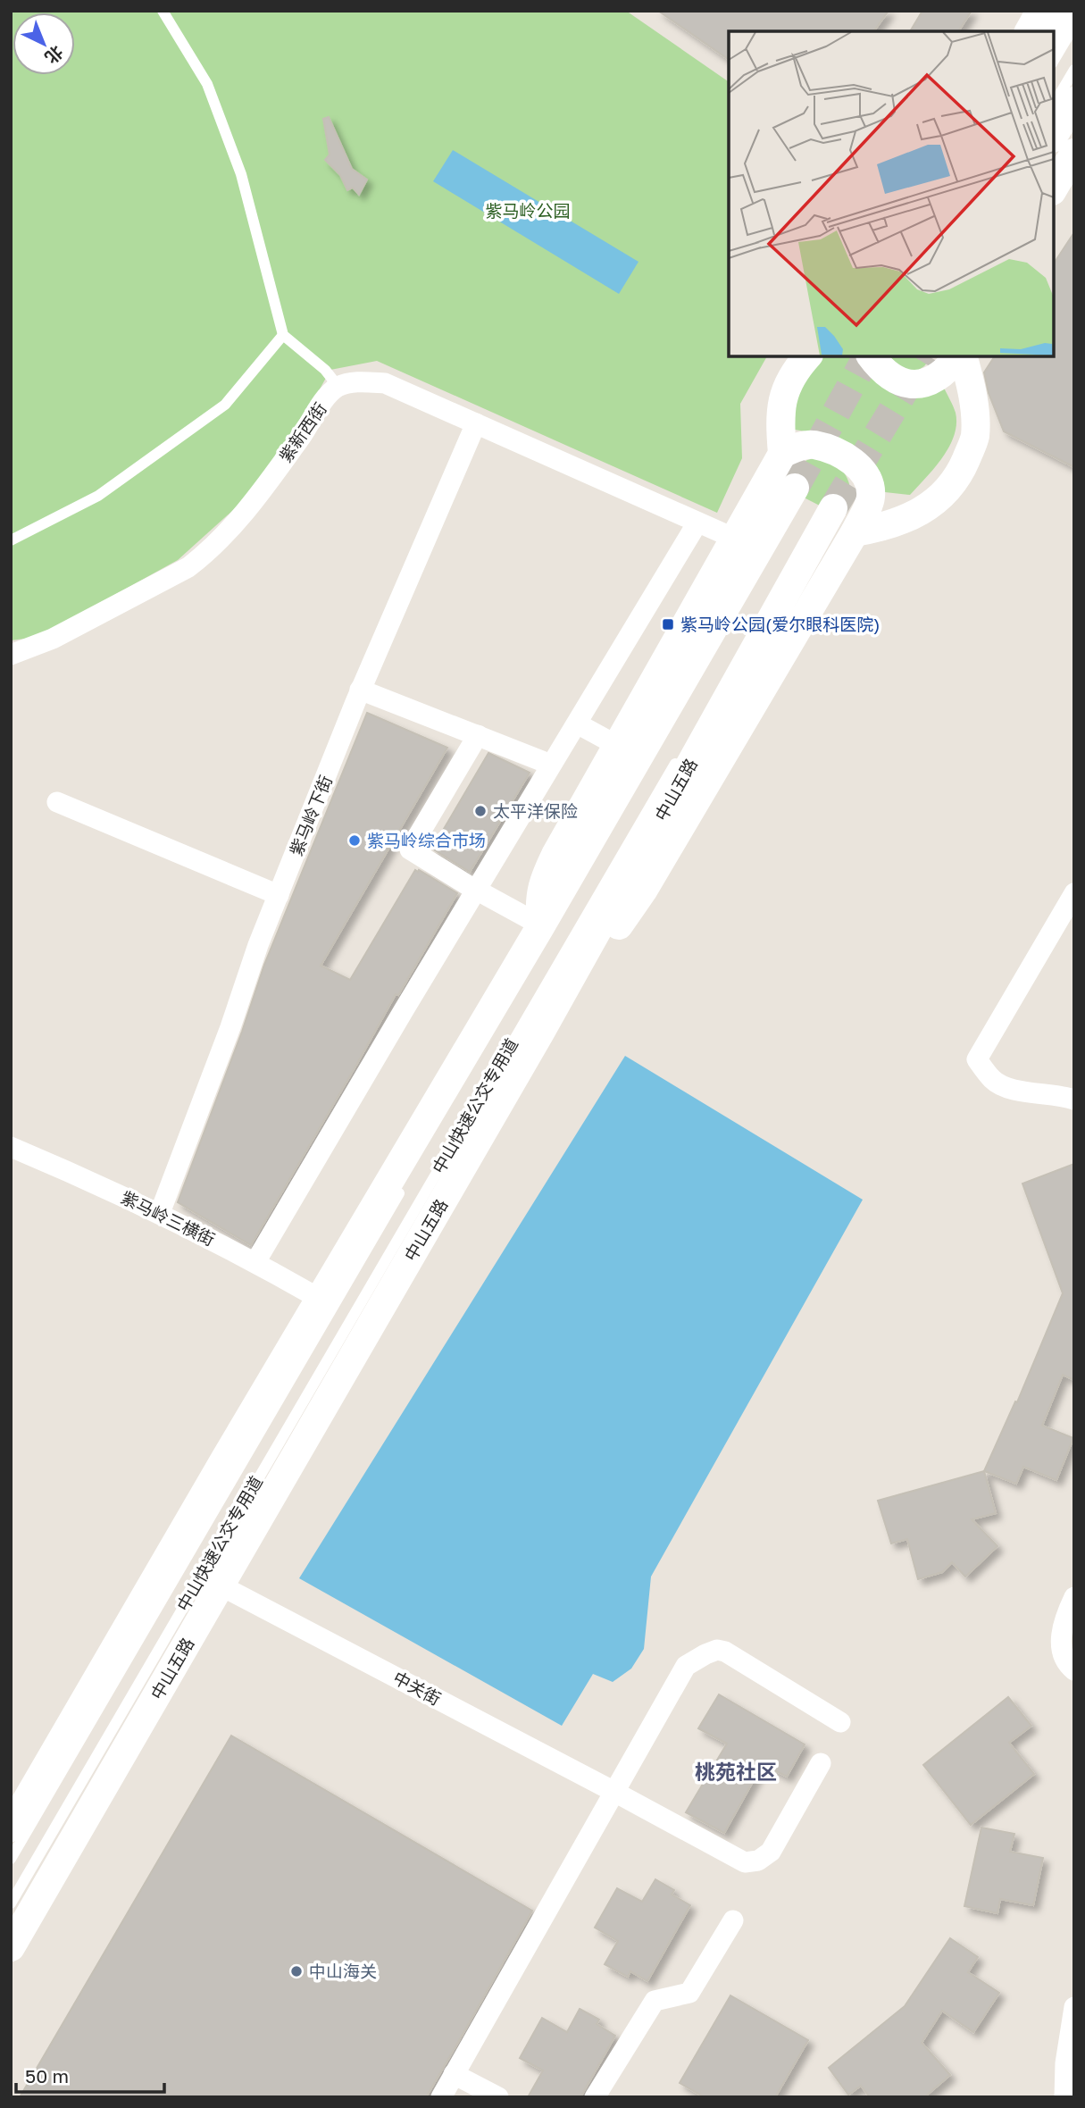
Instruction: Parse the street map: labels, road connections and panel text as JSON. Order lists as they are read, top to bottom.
{
  "streets": {
    "main road": ["中山五路"],
    "street": [
      "紫新西街",
      "紫马岭下街",
      "紫马岭三横街",
      "中关街"
    ],
    "lane": ["中山快速公交专用道"]
  },
  "crossings": [
    ["紫新西街", "紫马岭下街"],
    ["中山五路", "中关街"],
    ["紫马岭下街", "紫马岭三横街"]
  ],
  "districts": ["桃苑社区"],
  "parks": ["紫马岭公园"],
  "places": {
    "transit": ["紫马岭公园(爱尔眼科医院)"],
    "other": ["太平洋保险", "紫马岭综合市场", "中山海关"]
  },
  "scale_bar": "50 m",
  "north": "bottom right"
}
